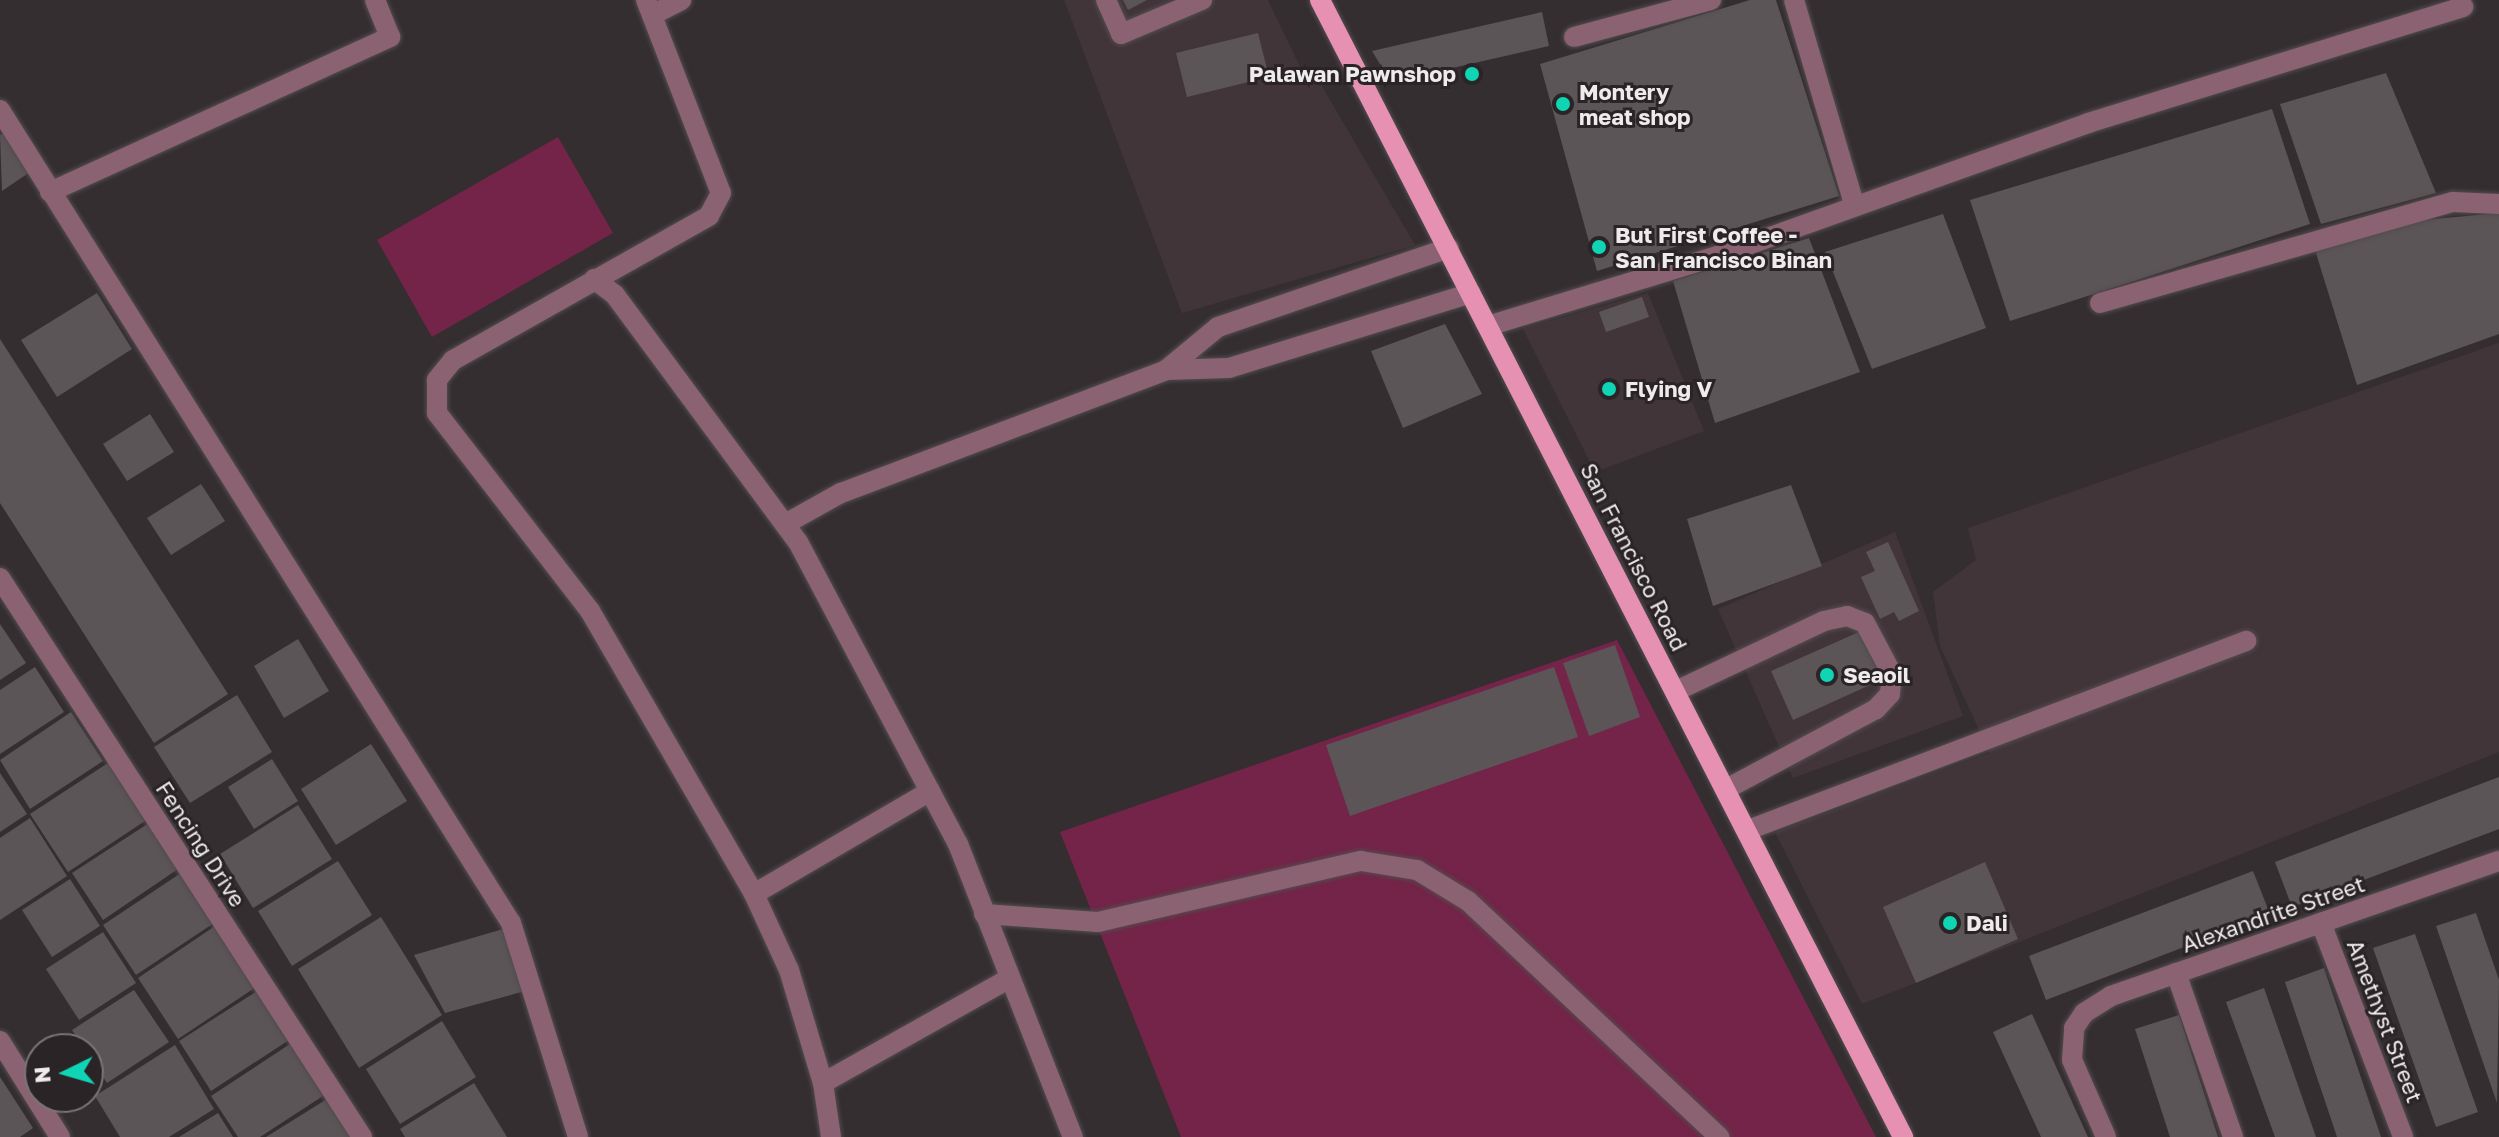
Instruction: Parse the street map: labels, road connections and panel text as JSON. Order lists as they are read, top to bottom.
{
  "streets": {
    "main road": ["San Francisco Road"],
    "street": ["Fencing Drive", "Alexandrite Street", "Amethyst Street"]
  },
  "crossings": [
    ["Alexandrite Street", "Amethyst Street"]
  ],
  "places": [
    "Palawan Pawnshop",
    "Montery meat shop",
    "But First Coffee - San Francisco Binan",
    "Flying V",
    "Seaoil",
    "Dali"
  ],
  "north": "left"
}
